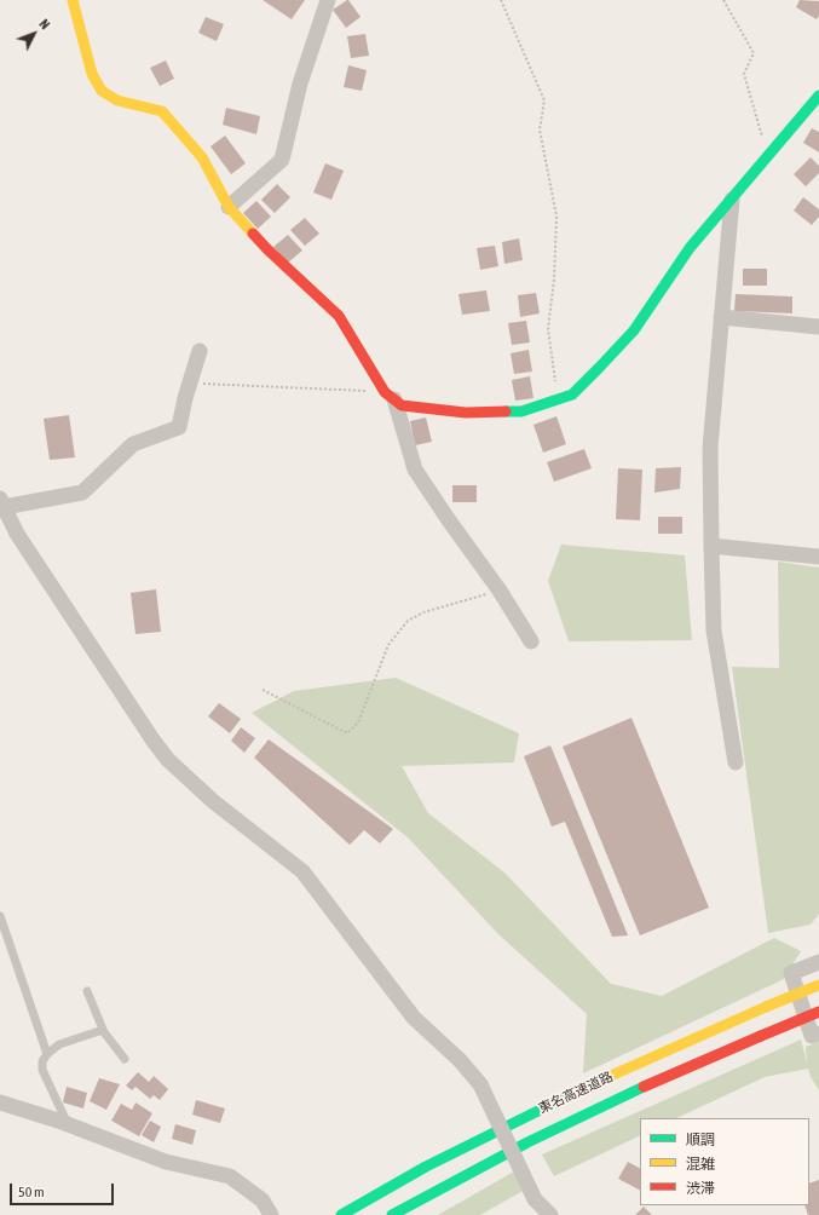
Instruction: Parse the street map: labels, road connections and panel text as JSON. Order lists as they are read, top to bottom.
{
  "streets": {
    "main road": ["東名高速道路"]
  },
  "legend": ["順調", "混雑", "渋滞"],
  "scale_bar": "50 m",
  "north": "top right"
}
